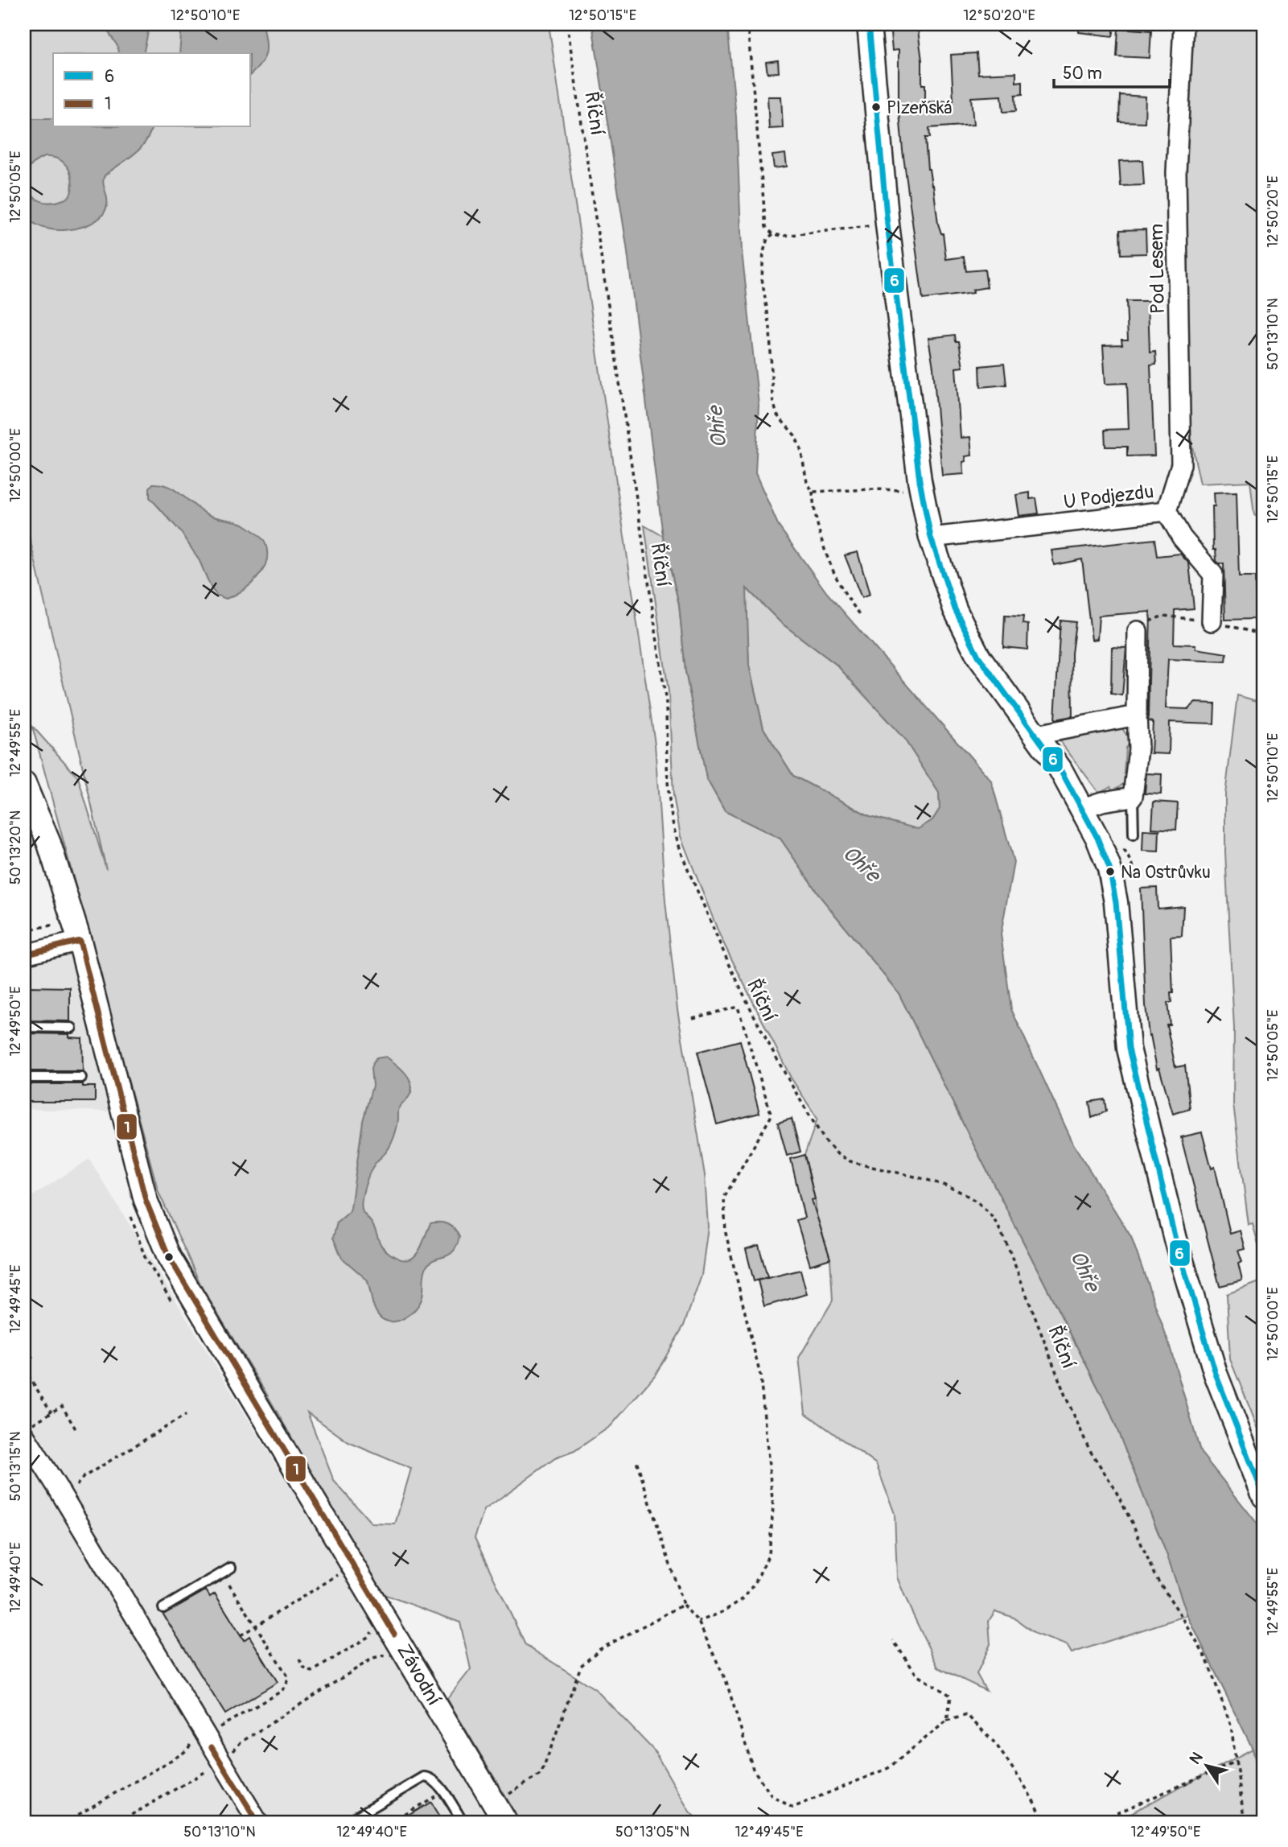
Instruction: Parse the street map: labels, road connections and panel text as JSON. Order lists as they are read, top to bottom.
{
  "streets": {
    "street": ["Pod Lesem", "U Podjezdu", "Závodní"],
    "path": ["Říční"]
  },
  "crossings": [
    ["Pod Lesem", "U Podjezdu"]
  ],
  "water": ["Ohře"],
  "places": ["Plzeňská", "Na Ostrůvku"],
  "lines": ["transit line 6", "transit line 1"],
  "legend": ["6", "1"],
  "scale_bar": "50 m",
  "north": "top left",
  "coordinates": [
    "12°50'10\"E",
    "12°50'15\"E",
    "12°50'20\"E",
    "12°50'05\"E",
    "50°13'10\"N",
    "12°50'00\"E",
    "12°49'55\"E",
    "50°13'20\"N",
    "12°49'50\"E",
    "12°49'45\"E",
    "50°13'15\"N",
    "12°49'40\"E",
    "50°13'05\"N"
  ]
}
